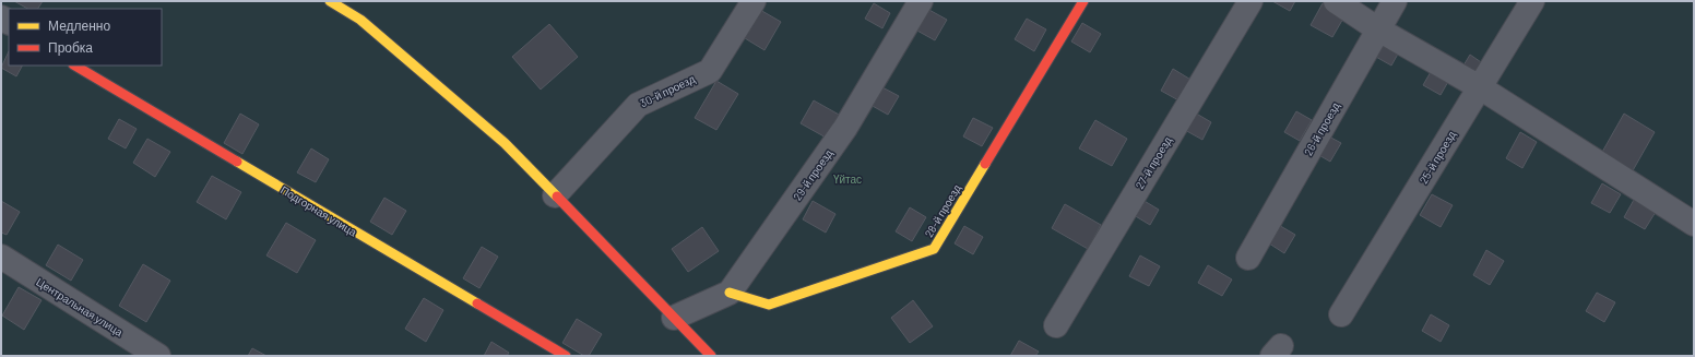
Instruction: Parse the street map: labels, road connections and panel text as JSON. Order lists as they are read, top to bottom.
{
  "streets": {
    "street": [
      "30-й проезд",
      "26-й проезд",
      "25-й проезд",
      "27-й проезд",
      "29-й проезд",
      "Подгорная улица",
      "28-й проезд",
      "Центральная улица"
    ]
  },
  "crossings": [
    ["29-й проезд", "28-й проезд"]
  ],
  "parks": ["Үйтас"],
  "legend": ["Медленно", "Пробка"]
}
